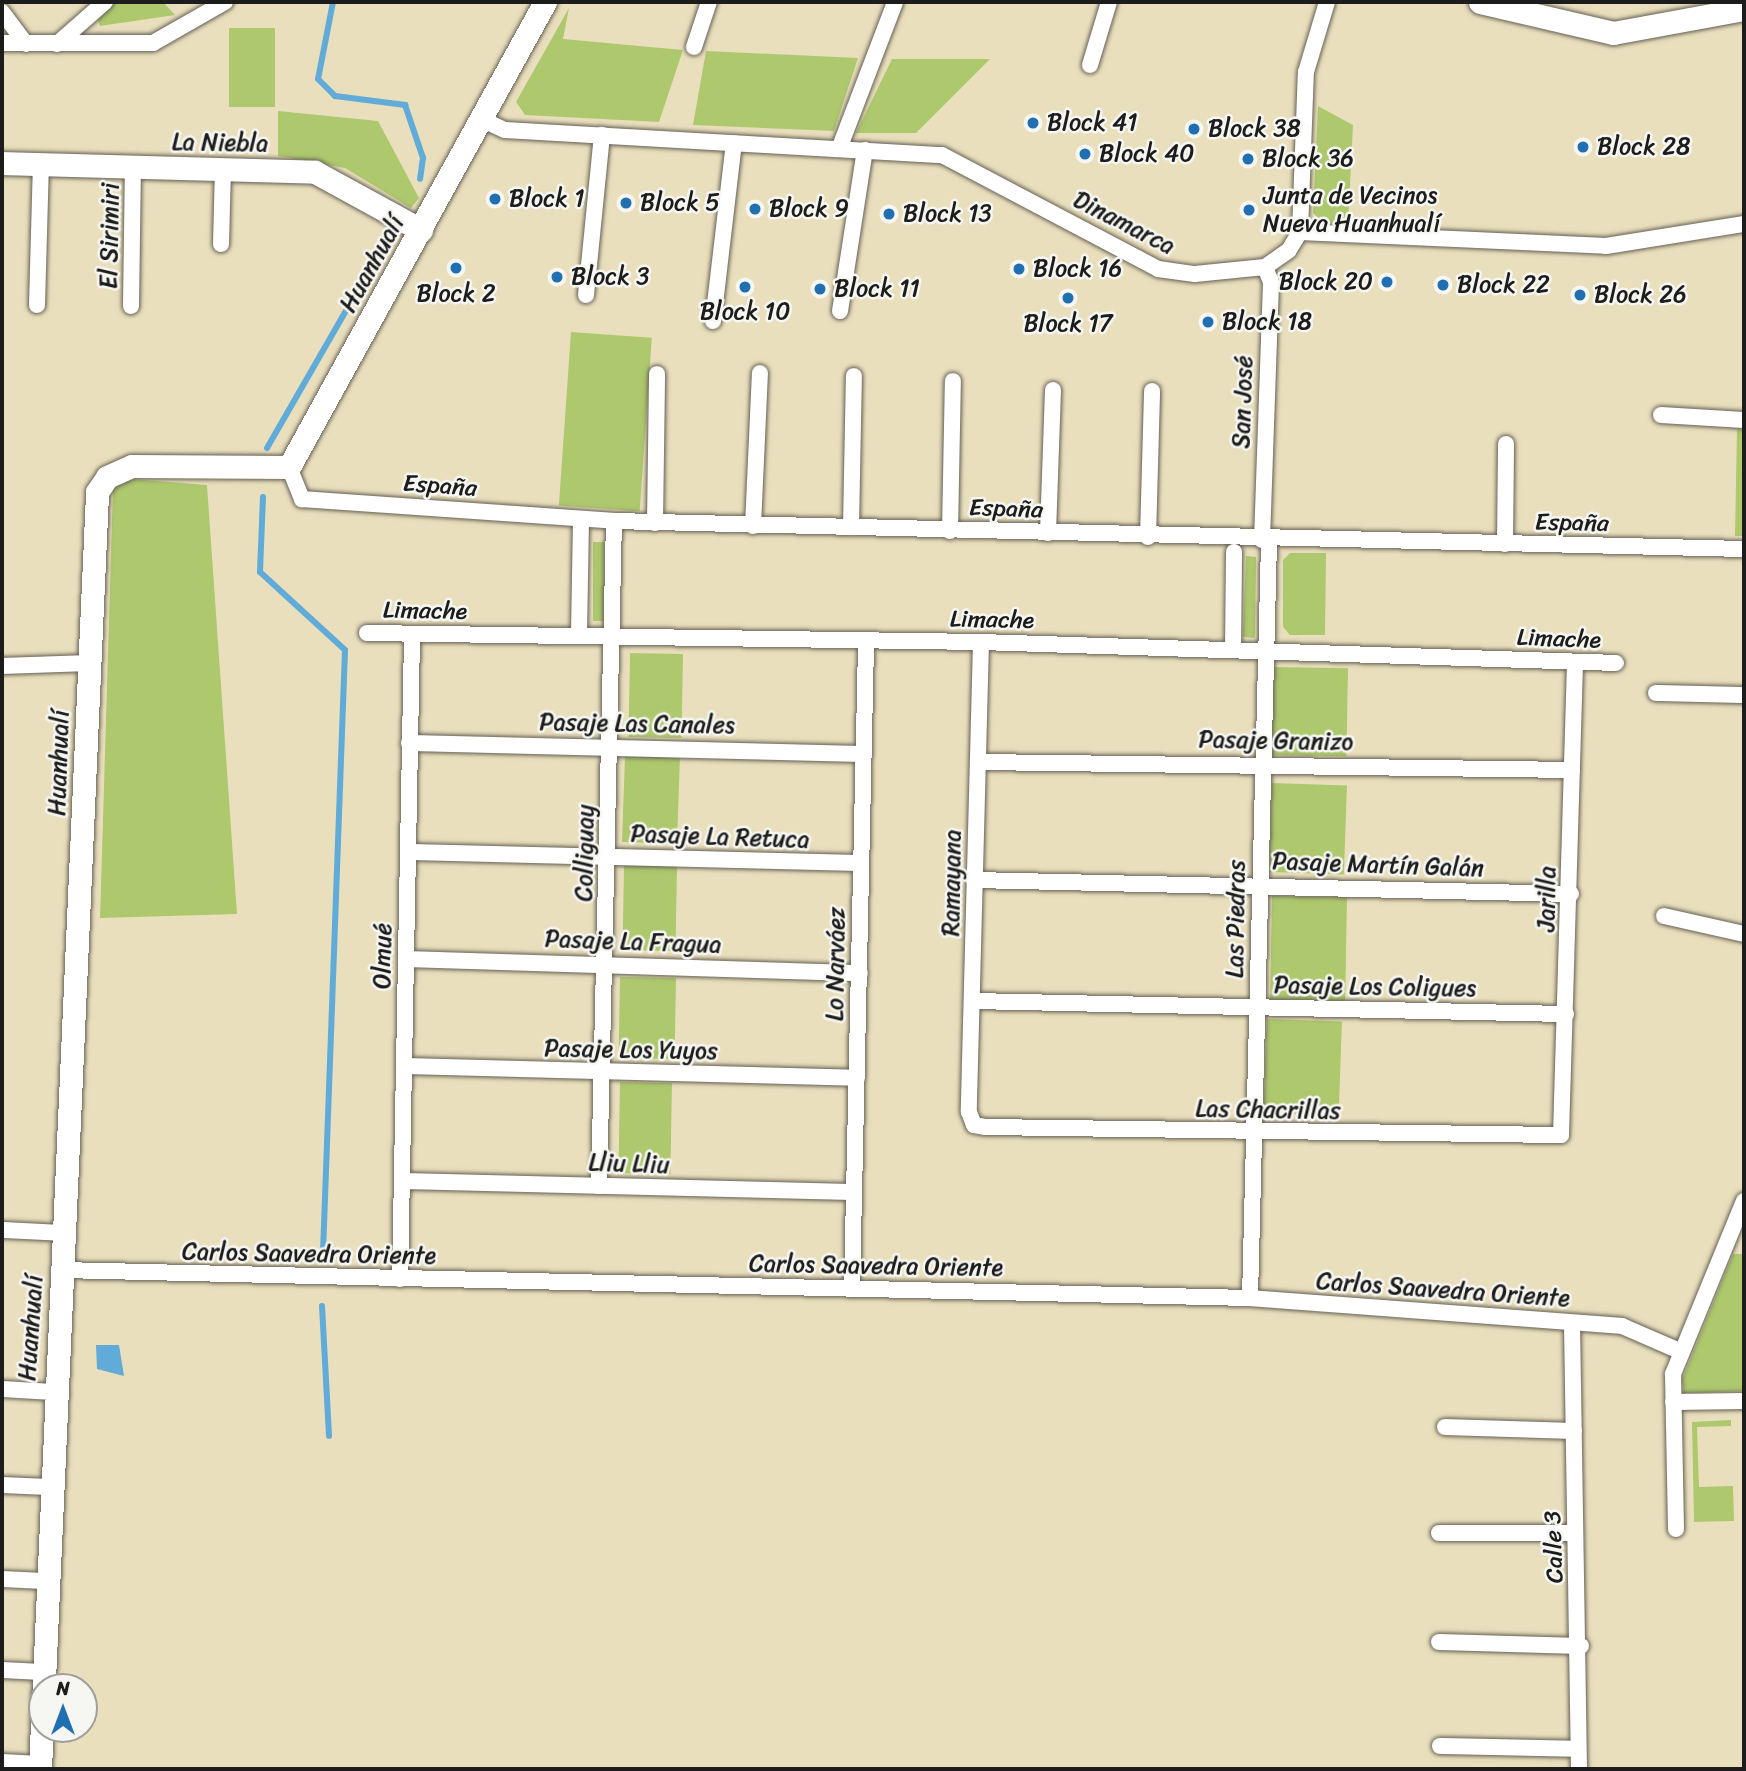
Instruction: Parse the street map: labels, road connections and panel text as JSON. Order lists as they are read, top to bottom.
{
  "streets": {
    "street": [
      "La Niebla",
      "Dinamarca",
      "El Sirimiri",
      "Huanhualí",
      "San José",
      "España",
      "Limache",
      "Pasaje Las Canales",
      "Pasaje Granizo",
      "Pasaje La Retuca",
      "Colliguay",
      "Pasaje Martín Galán",
      "Ramayana",
      "Jarilla",
      "Las Piedras",
      "Pasaje La Fragua",
      "Olmué",
      "Lo Narváez",
      "Pasaje Los Coligues",
      "Pasaje Los Yuyos",
      "Las Chacrillas",
      "Lliu Lliu",
      "Carlos Saavedra Oriente",
      "Calle 3"
    ]
  },
  "crossings": [
    ["La Niebla", "El Sirimiri"],
    ["La Niebla", "Huanhualí"],
    ["Dinamarca", "Huanhualí"],
    ["Dinamarca", "San José"],
    ["Huanhualí", "España"],
    ["Huanhualí", "Carlos Saavedra Oriente"],
    ["San José", "España"],
    ["San José", "Las Piedras"],
    ["España", "Colliguay"],
    ["España", "Las Piedras"],
    ["Limache", "Colliguay"],
    ["Limache", "Ramayana"],
    ["Limache", "Jarilla"],
    ["Limache", "Las Piedras"],
    ["Limache", "Olmué"],
    ["Limache", "Lo Narváez"],
    ["Pasaje Las Canales", "Colliguay"],
    ["Pasaje Las Canales", "Olmué"],
    ["Pasaje Las Canales", "Lo Narváez"],
    ["Pasaje Granizo", "Ramayana"],
    ["Pasaje Granizo", "Jarilla"],
    ["Pasaje Granizo", "Las Piedras"],
    ["Pasaje La Retuca", "Colliguay"],
    ["Pasaje La Retuca", "Olmué"],
    ["Pasaje La Retuca", "Lo Narváez"],
    ["Colliguay", "Pasaje La Fragua"],
    ["Colliguay", "Pasaje Los Yuyos"],
    ["Colliguay", "Lliu Lliu"],
    ["Pasaje Martín Galán", "Ramayana"],
    ["Pasaje Martín Galán", "Jarilla"],
    ["Pasaje Martín Galán", "Las Piedras"],
    ["Ramayana", "Pasaje Los Coligues"],
    ["Ramayana", "Las Chacrillas"],
    ["Jarilla", "Pasaje Los Coligues"],
    ["Jarilla", "Las Chacrillas"],
    ["Las Piedras", "Pasaje Los Coligues"],
    ["Las Piedras", "Las Chacrillas"],
    ["Las Piedras", "Carlos Saavedra Oriente"],
    ["Pasaje La Fragua", "Olmué"],
    ["Pasaje La Fragua", "Lo Narváez"],
    ["Olmué", "Pasaje Los Yuyos"],
    ["Olmué", "Lliu Lliu"],
    ["Olmué", "Carlos Saavedra Oriente"],
    ["Lo Narváez", "Pasaje Los Yuyos"],
    ["Lo Narváez", "Lliu Lliu"],
    ["Lo Narváez", "Carlos Saavedra Oriente"],
    ["Carlos Saavedra Oriente", "Calle 3"]
  ],
  "places": [
    "Block 41",
    "Block 38",
    "Block 28",
    "Block 40",
    "Block 36",
    "Block 1",
    "Block 5",
    "Block 9",
    "Junta de Vecinos Nueva Huanhualí",
    "Block 13",
    "Block 2",
    "Block 16",
    "Block 3",
    "Block 20",
    "Block 22",
    "Block 10",
    "Block 11",
    "Block 26",
    "Block 17",
    "Block 18"
  ],
  "north": "top"
}
